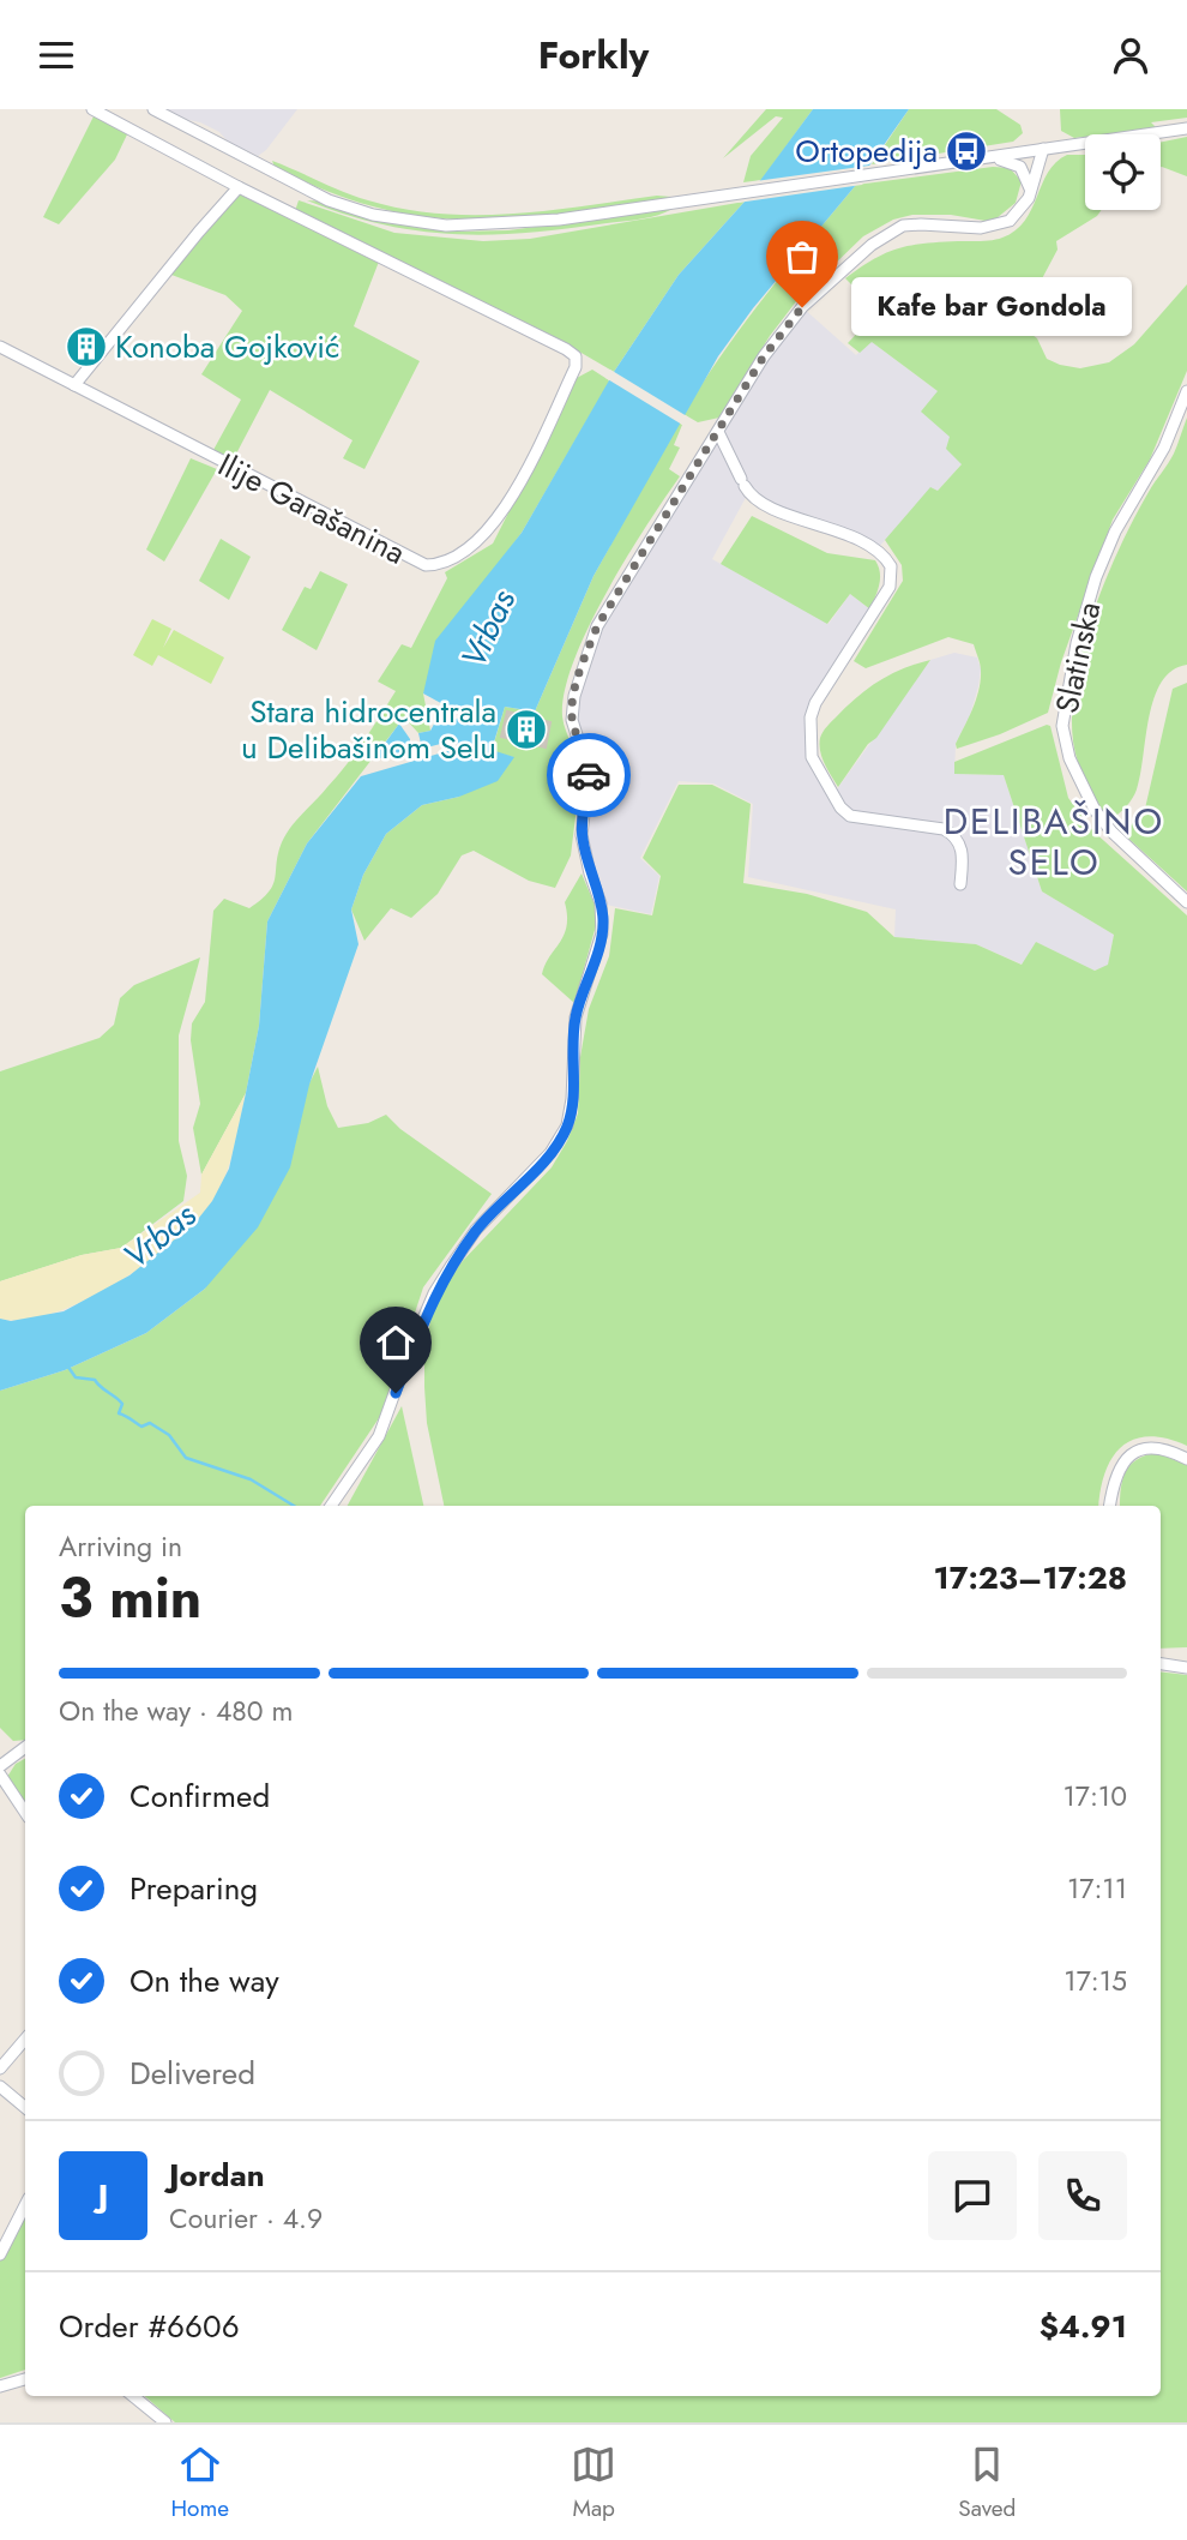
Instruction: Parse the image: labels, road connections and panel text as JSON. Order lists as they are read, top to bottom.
{
  "streets": {
    "street": ["Ilije Garašanina", "Slatinska"]
  },
  "districts": ["DELIBAŠINO SELO"],
  "water": ["Vrbas"],
  "places": {
    "bus stop": ["Ortopedija"],
    "other": ["Kafe bar Gondola"],
    "building": ["Konoba Gojković", "Stara hidrocentrala u Delibašinom Selu"]
  },
  "page": {
    "header": "Forkly",
    "bubble": "Kafe bar Gondola",
    "heading": ["3 min", "Arriving in", "17:23–17:28"],
    "panel": [
      "Jordan",
      "Courier · 4.9",
      "Order #6606",
      "$4.91"
    ],
    "bar": "On the way · 480 m",
    "list": [
      ["Confirmed", "17:10"],
      ["Preparing", "17:11"],
      ["On the way", "17:15"],
      "Delivered"
    ],
    "round": "J",
    "tabs": ["Home", "Map", "Saved"]
  }
}
